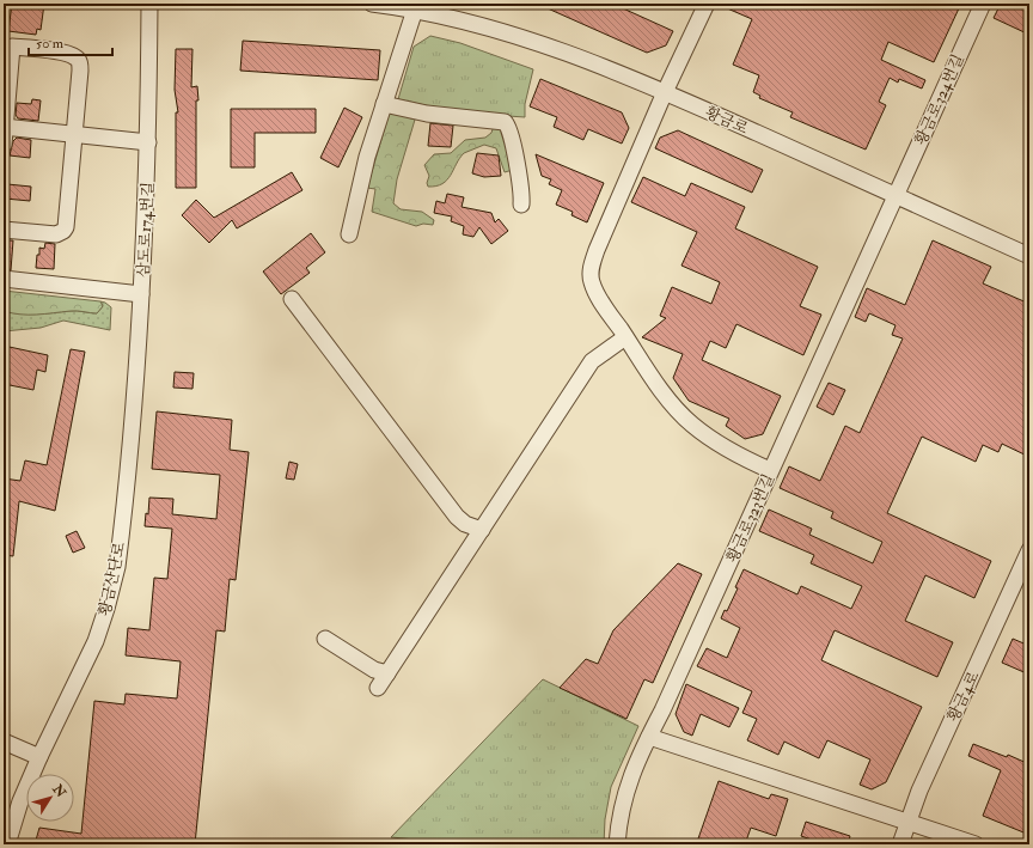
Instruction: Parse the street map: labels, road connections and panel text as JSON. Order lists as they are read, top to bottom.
{
  "streets": {
    "street": [
      "황금로324번길",
      "황금로",
      "삼도로174번길",
      "황금로323번길",
      "황금산단로",
      "황금4로"
    ]
  },
  "crossings": [
    ["황금로324번길", "황금로"],
    ["황금로324번길", "황금로323번길"],
    ["황금로", "황금로323번길"],
    ["삼도로174번길", "황금산단로"]
  ],
  "scale_bar": "50 m",
  "north": "top right"
}
